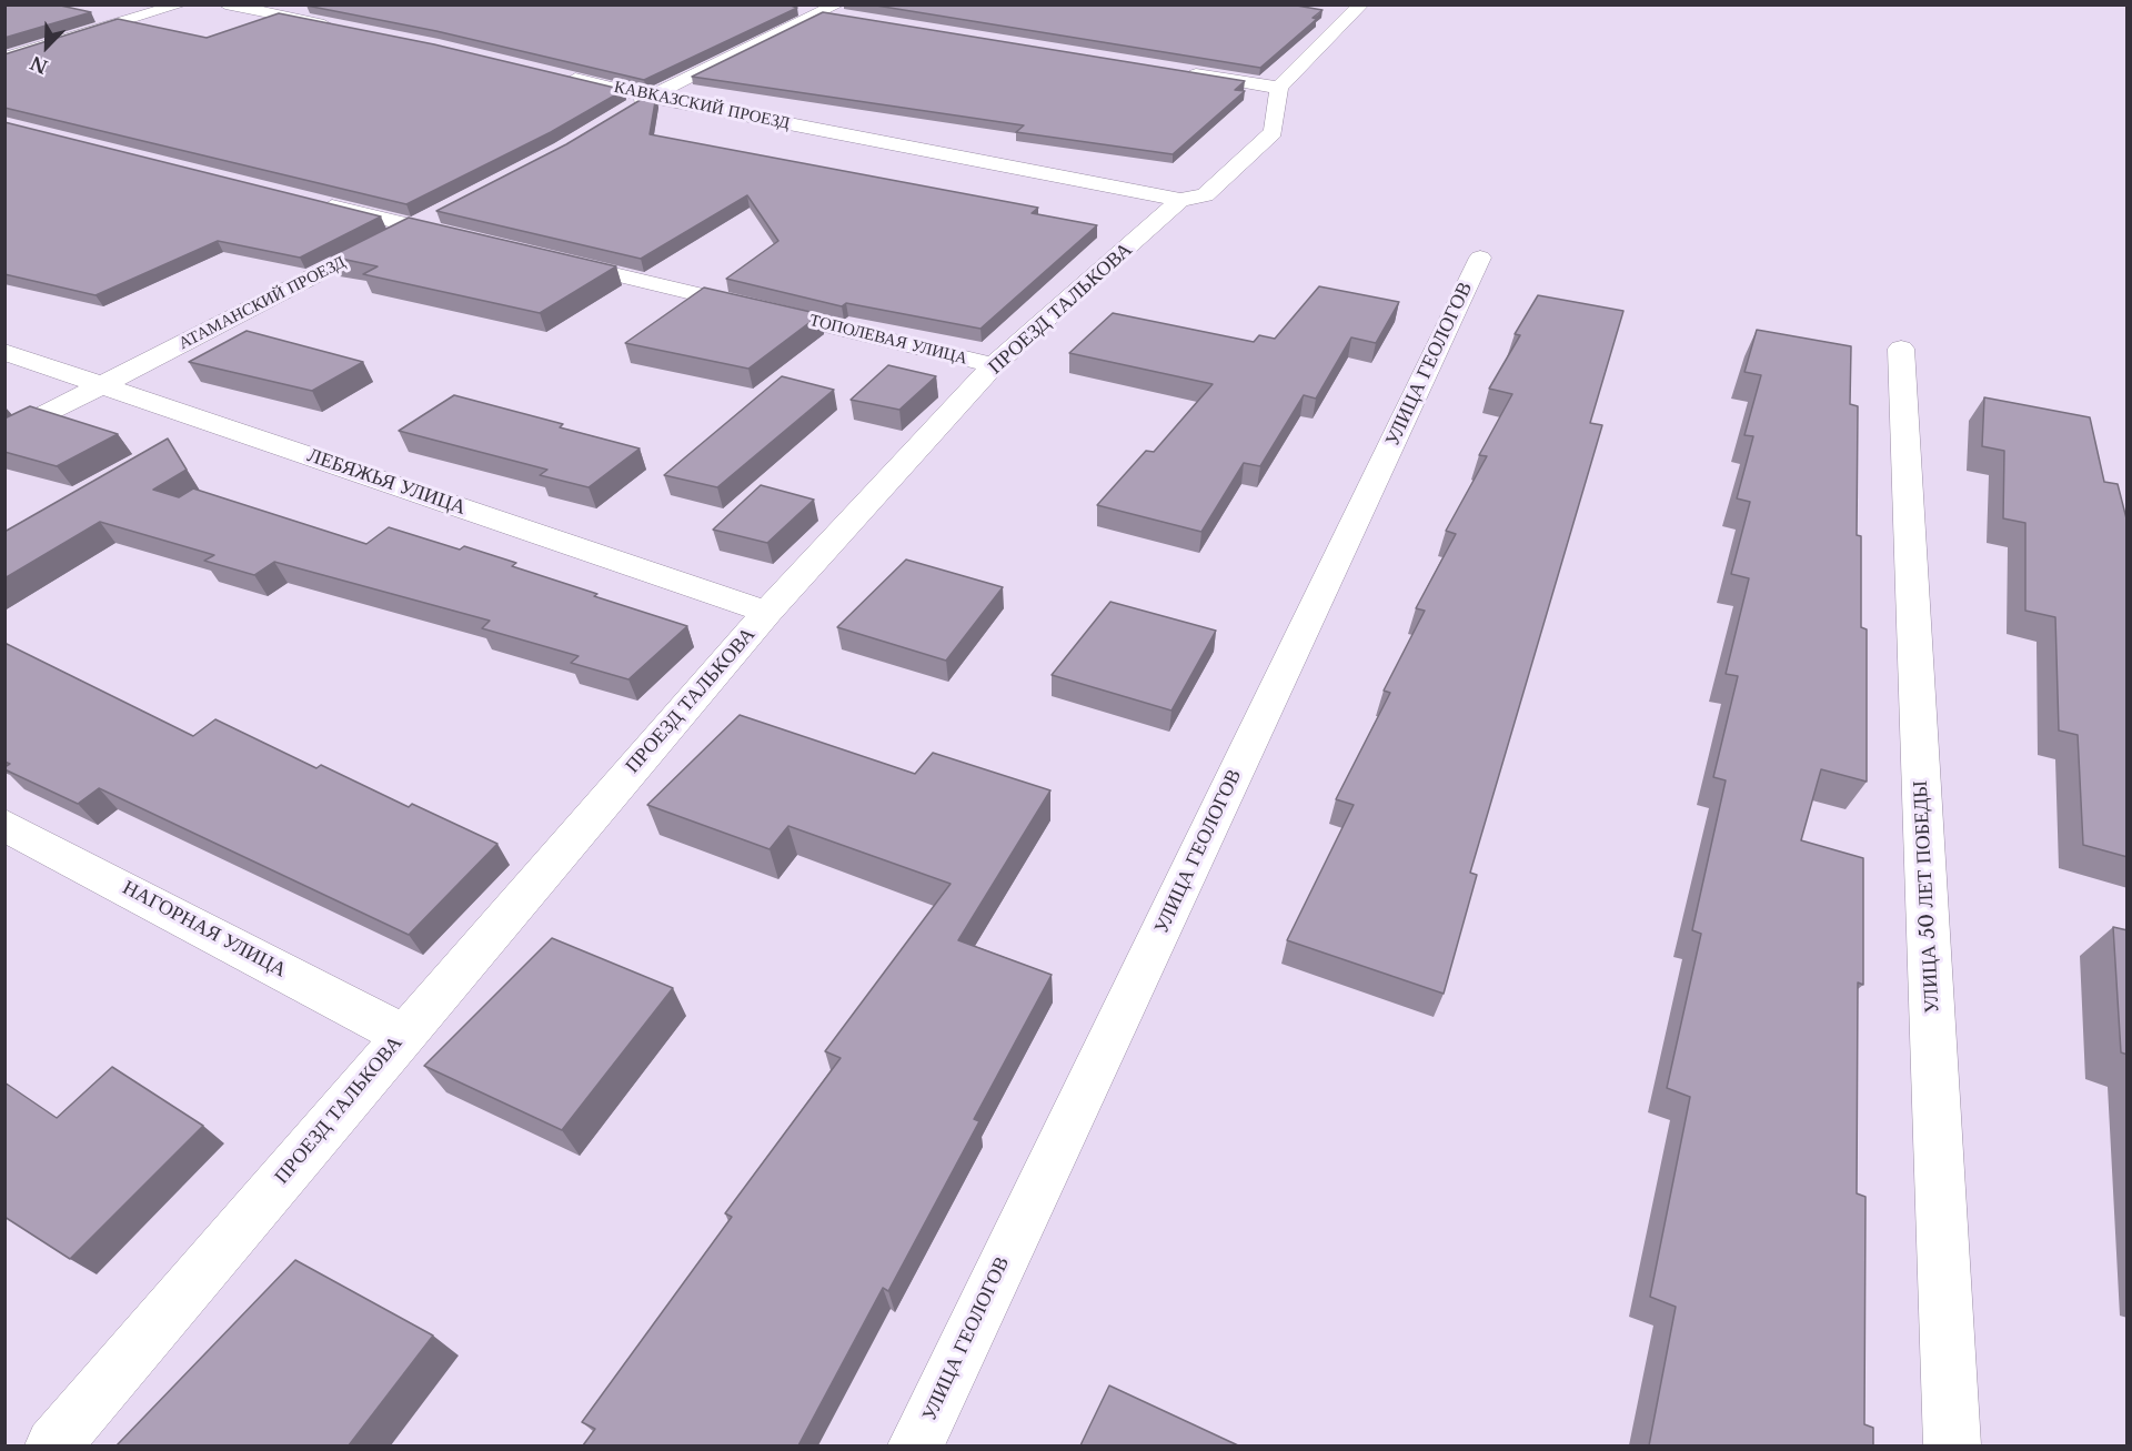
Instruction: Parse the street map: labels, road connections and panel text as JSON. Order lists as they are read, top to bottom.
{
  "streets": {
    "street": [
      "КАВКАЗСКИЙ ПРОЕЗД",
      "АТАМАНСКИЙ ПРОЕЗД",
      "ПРОЕЗД ТАЛЬКОВА",
      "ТОПОЛЕВАЯ УЛИЦА",
      "УЛИЦА ГЕОЛОГОВ",
      "ЛЕБЯЖЬЯ УЛИЦА",
      "УЛИЦА 50 ЛЕТ ПОБЕДЫ",
      "НАГОРНАЯ УЛИЦА"
    ]
  },
  "crossings": [
    ["КАВКАЗСКИЙ ПРОЕЗД", "ПРОЕЗД ТАЛЬКОВА"],
    ["АТАМАНСКИЙ ПРОЕЗД", "ЛЕБЯЖЬЯ УЛИЦА"],
    ["ПРОЕЗД ТАЛЬКОВА", "ТОПОЛЕВАЯ УЛИЦА"],
    ["ПРОЕЗД ТАЛЬКОВА", "ЛЕБЯЖЬЯ УЛИЦА"],
    ["ПРОЕЗД ТАЛЬКОВА", "НАГОРНАЯ УЛИЦА"]
  ],
  "north": "bottom left"
}
